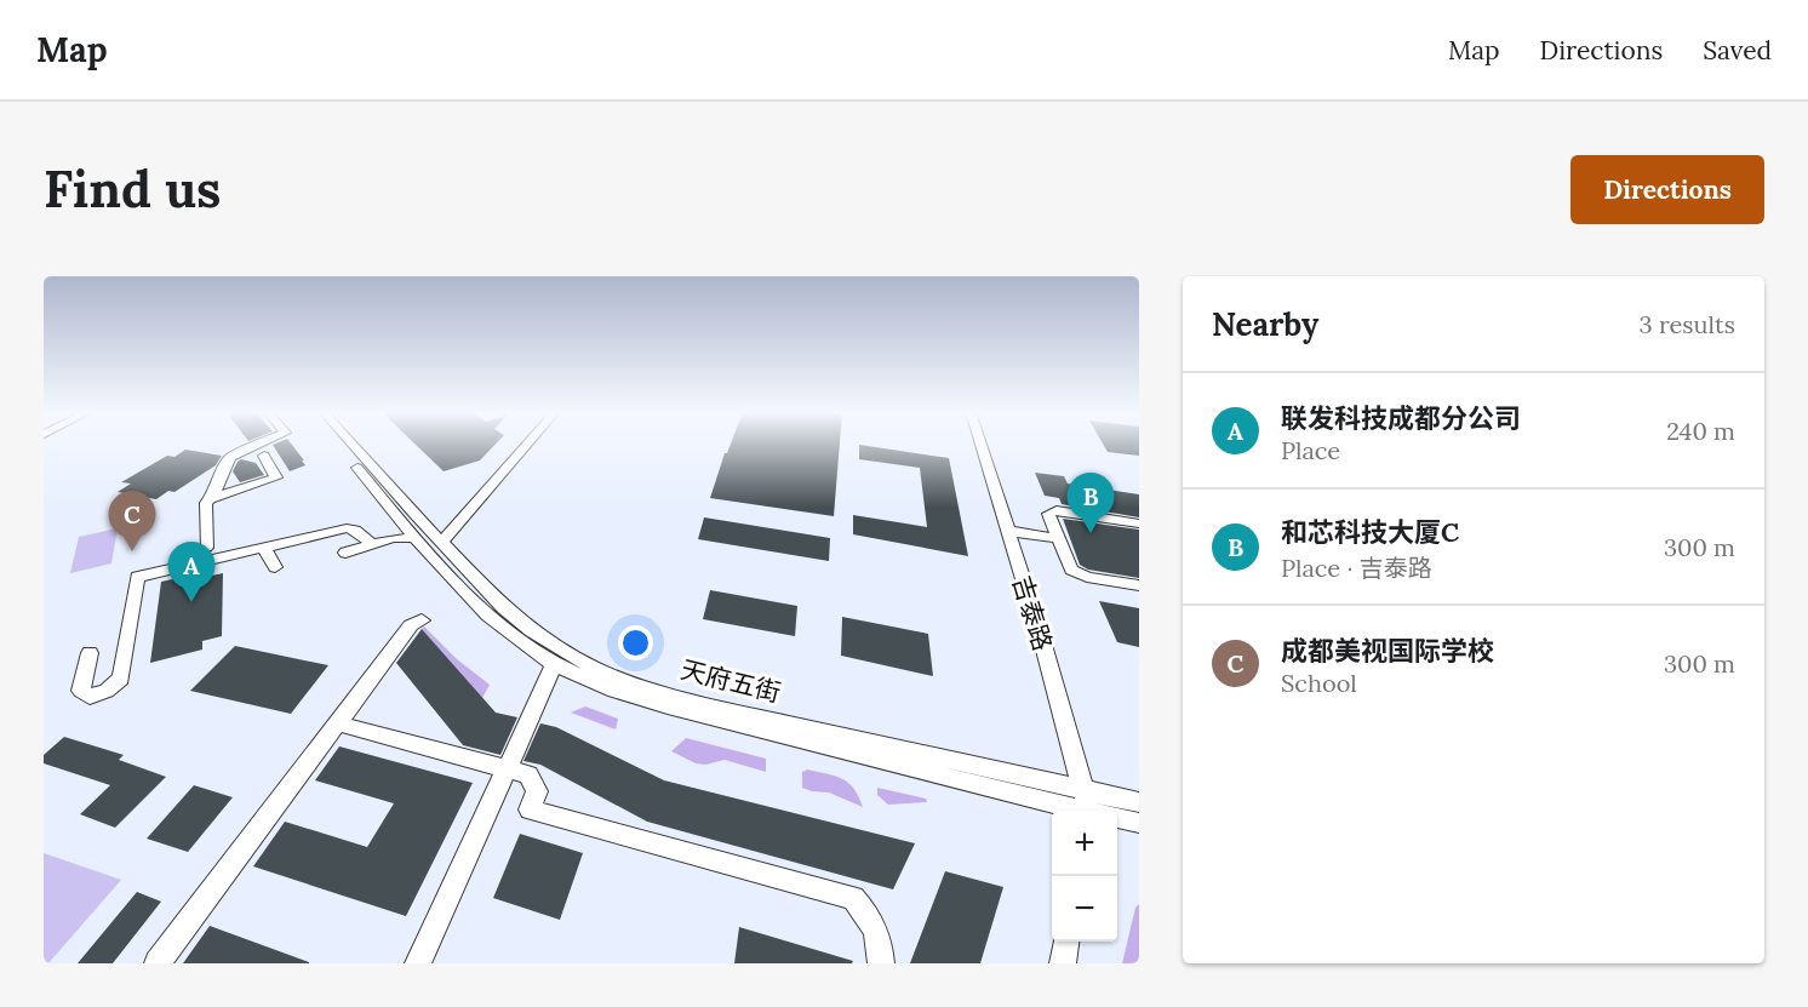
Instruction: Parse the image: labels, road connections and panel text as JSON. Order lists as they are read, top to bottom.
{
  "streets": {
    "street": ["吉泰路", "天府五街"]
  },
  "crossings": [
    ["吉泰路", "天府五街"]
  ],
  "page": {
    "header": "Map",
    "nav": ["Map", "Directions", "Saved"],
    "buttons": "Directions",
    "title": "Find us",
    "heading": ["Nearby", "3 results"],
    "list": [
      {
        "mark": "A",
        "name": "联发科技成都分公司",
        "note": "Place",
        "value": "240 m"
      },
      {
        "mark": "B",
        "name": "和芯科技大厦C",
        "note": "Place · 吉泰路",
        "value": "300 m"
      },
      {
        "mark": "C",
        "name": "成都美视国际学校",
        "note": "School",
        "value": "300 m"
      }
    ],
    "pins": ["B", "C", "A"],
    "map_buttons": ["+", "−"]
  }
}
